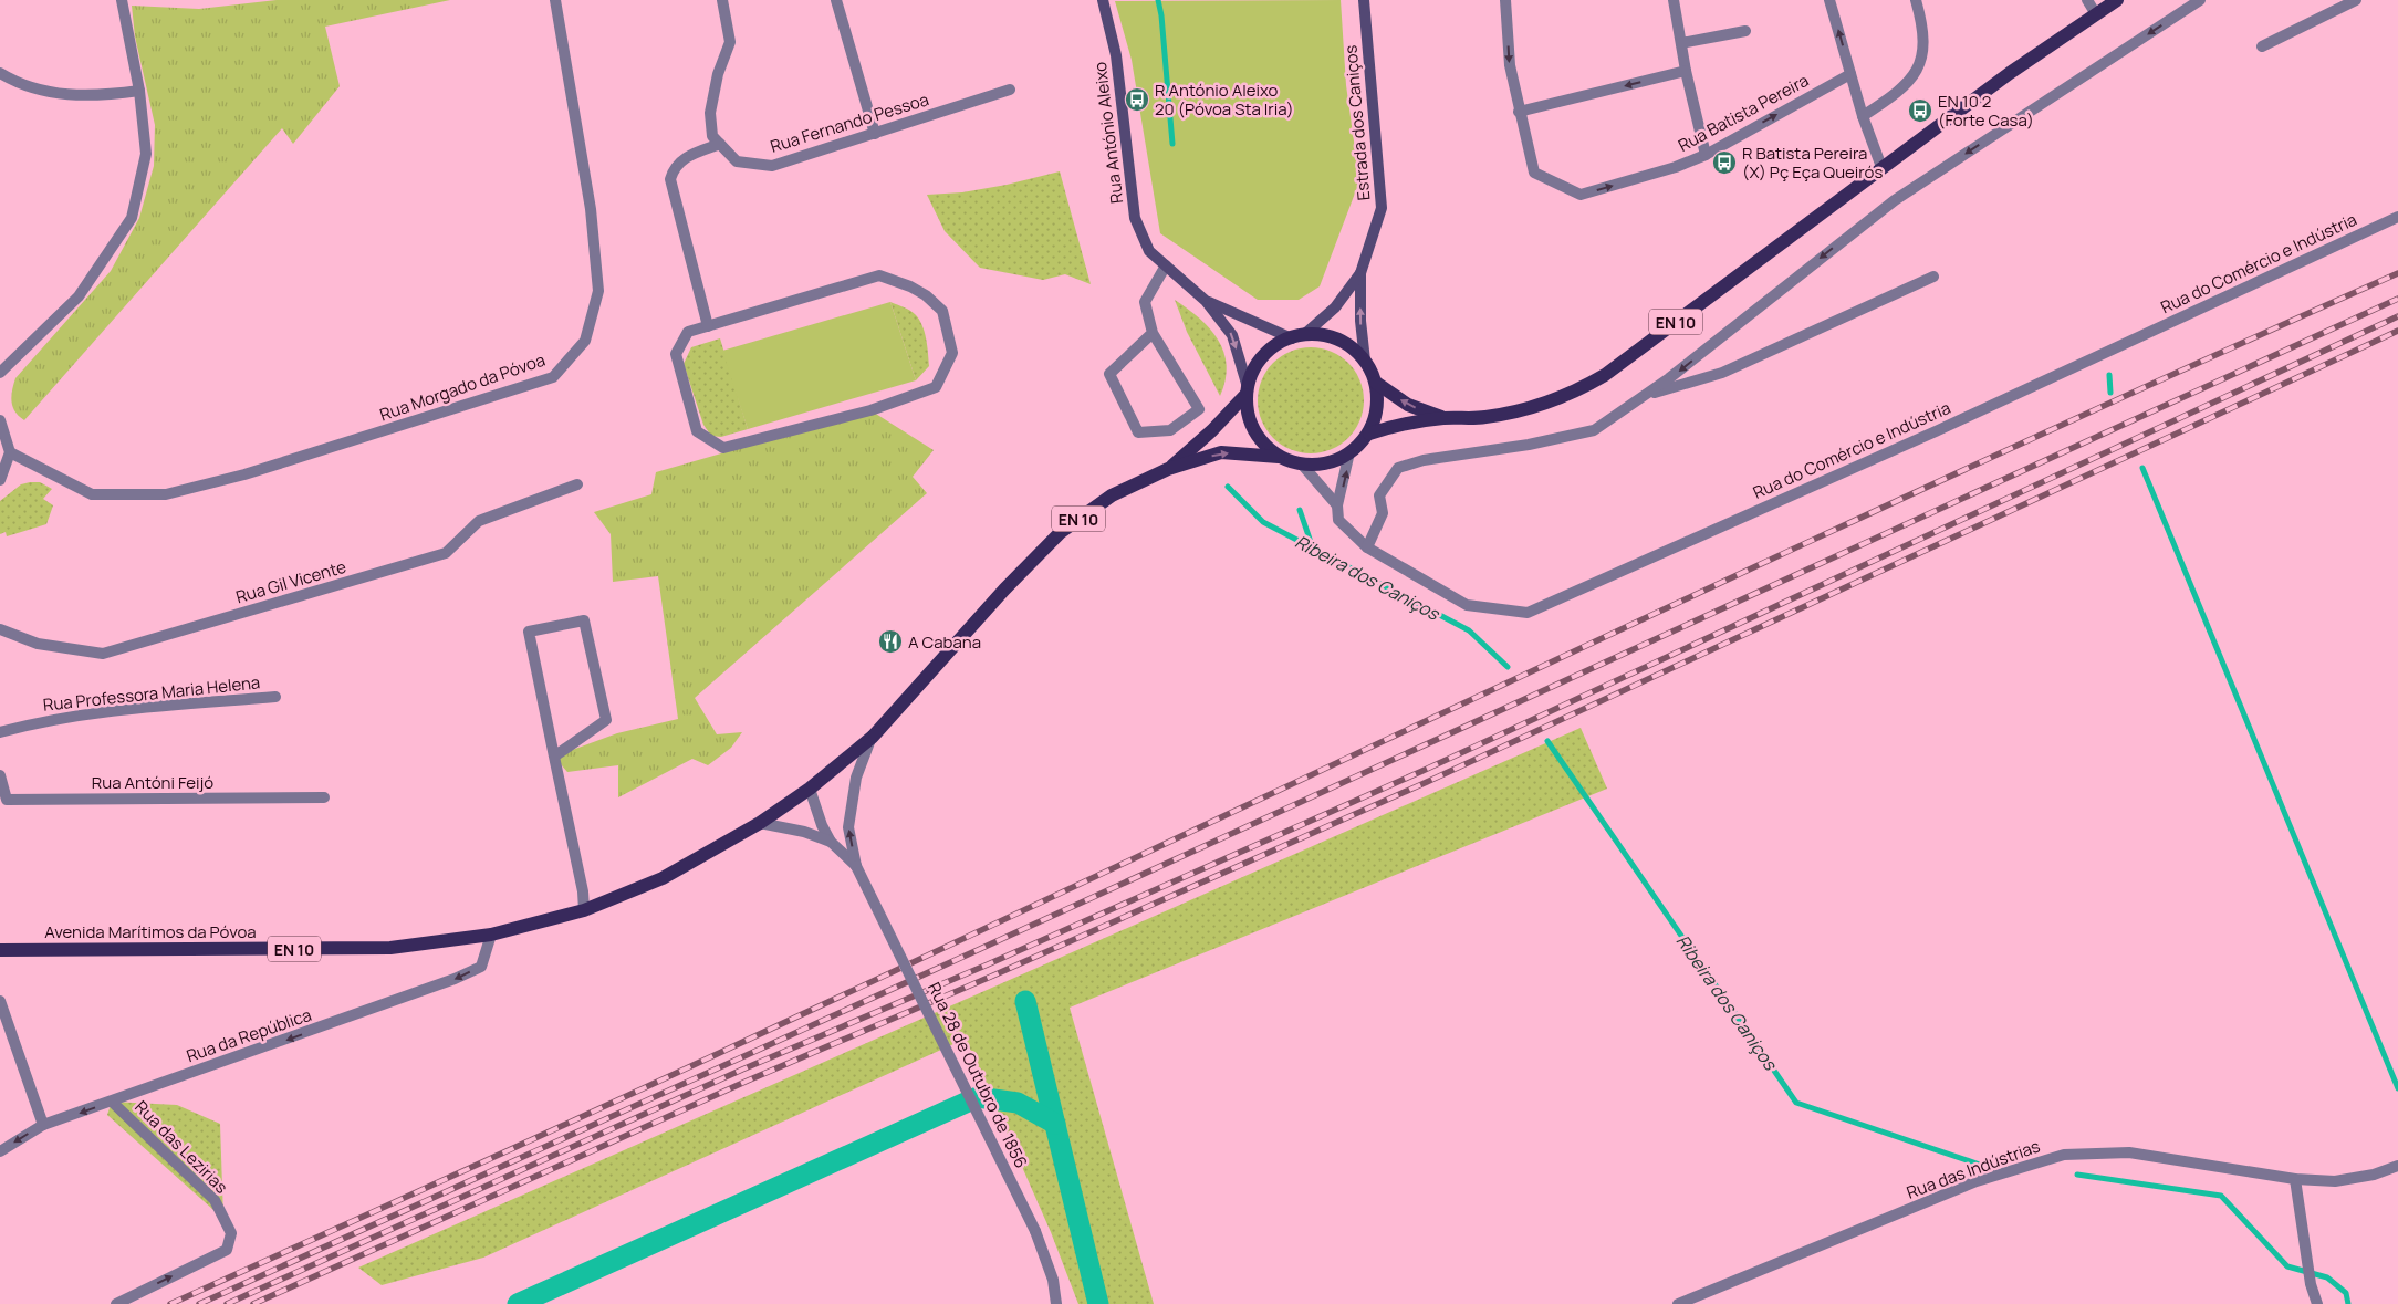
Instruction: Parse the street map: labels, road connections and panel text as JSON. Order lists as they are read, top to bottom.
{
  "streets": {
    "main road": ["EN 10", "Avenida Marítimos da Póvoa"],
    "street": [
      "Rua Batista Pereira",
      "Rua Fernando Pessoa",
      "Estrada dos Caniços",
      "Rua António Aleixo",
      "Rua do Comércio e Indústria",
      "Rua Morgado da Póvoa",
      "Rua Gil Vicente",
      "Rua Professora Maria Helena",
      "Rua Antóni Feijó",
      "Rua da República",
      "Rua 28 de Outubro de 1856",
      "Rua das Lezirias",
      "Rua das Indústrias"
    ]
  },
  "crossings": [
    ["Estrada dos Caniços", "Rua António Aleixo"],
    ["Estrada dos Caniços", "Rua do Comércio e Indústria"],
    ["Estrada dos Caniços", "Avenida Marítimos da Póvoa"],
    ["Rua António Aleixo", "Rua do Comércio e Indústria"],
    ["Rua António Aleixo", "Avenida Marítimos da Póvoa"],
    ["Rua do Comércio e Indústria", "Avenida Marítimos da Póvoa"],
    ["Avenida Marítimos da Póvoa", "Rua da República"],
    ["Avenida Marítimos da Póvoa", "Rua 28 de Outubro de 1856"],
    ["Rua da República", "Rua das Lezirias"]
  ],
  "one_way": ["Rua da República"],
  "water": ["Ribeira dos Caniços"],
  "places": {
    "bus stop": ["R António Aleixo 20 (Póvoa Sta Iria)", "EN 10 2 (Forte Casa)", "R Batista Pereira (X) Pç Eça Queirós"],
    "restaurant": ["A Cabana"]
  }
}
